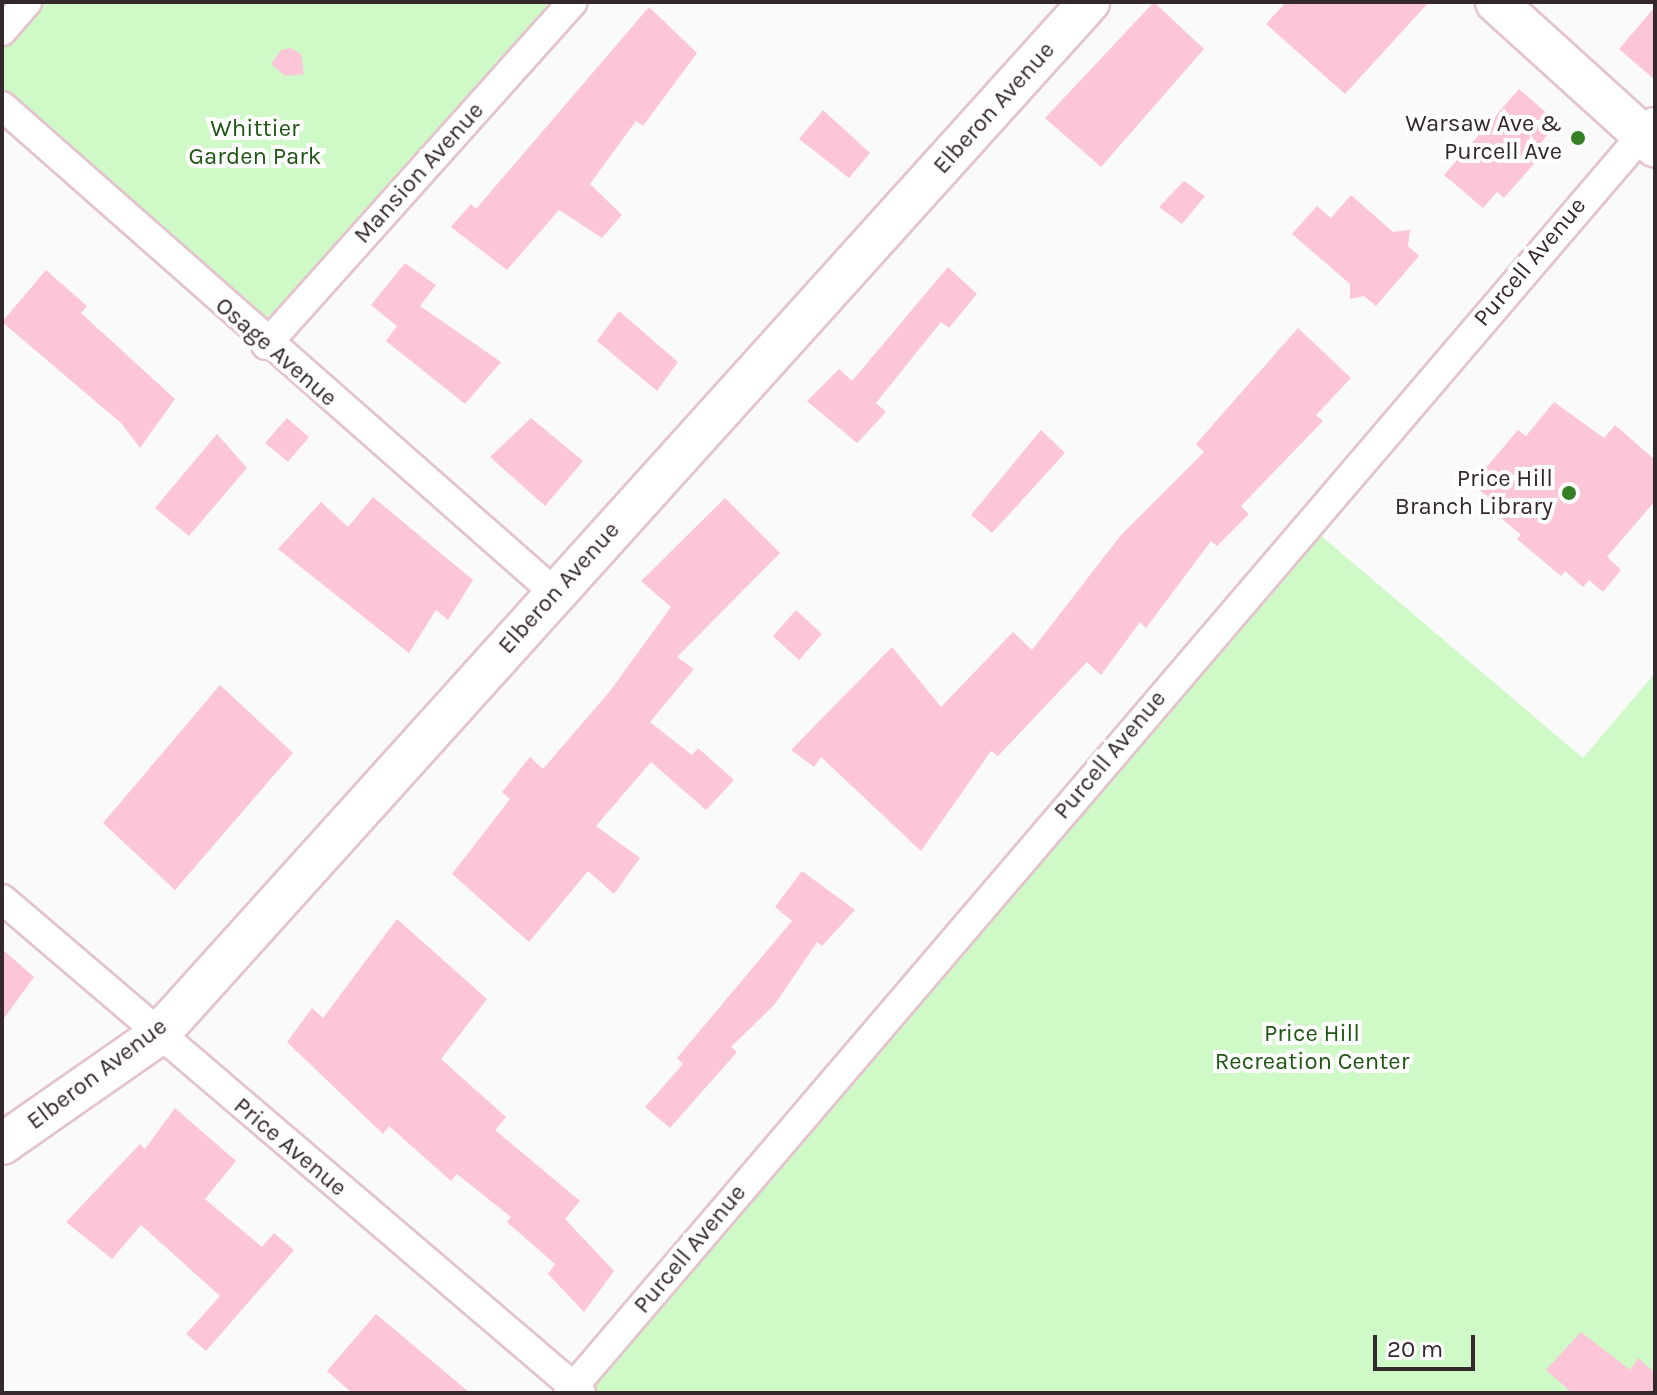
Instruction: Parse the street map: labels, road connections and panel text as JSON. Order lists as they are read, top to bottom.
{
  "streets": {
    "street": [
      "Elberon Avenue",
      "Mansion Avenue",
      "Purcell Avenue",
      "Osage Avenue",
      "Price Avenue"
    ]
  },
  "crossings": [
    ["Elberon Avenue", "Osage Avenue"],
    ["Elberon Avenue", "Price Avenue"],
    ["Mansion Avenue", "Osage Avenue"],
    ["Purcell Avenue", "Price Avenue"]
  ],
  "parks": ["Whittier Garden Park", "Price Hill Recreation Center"],
  "places": ["Warsaw Ave & Purcell Ave", "Price Hill Branch Library"],
  "scale_bar": "20 m"
}
